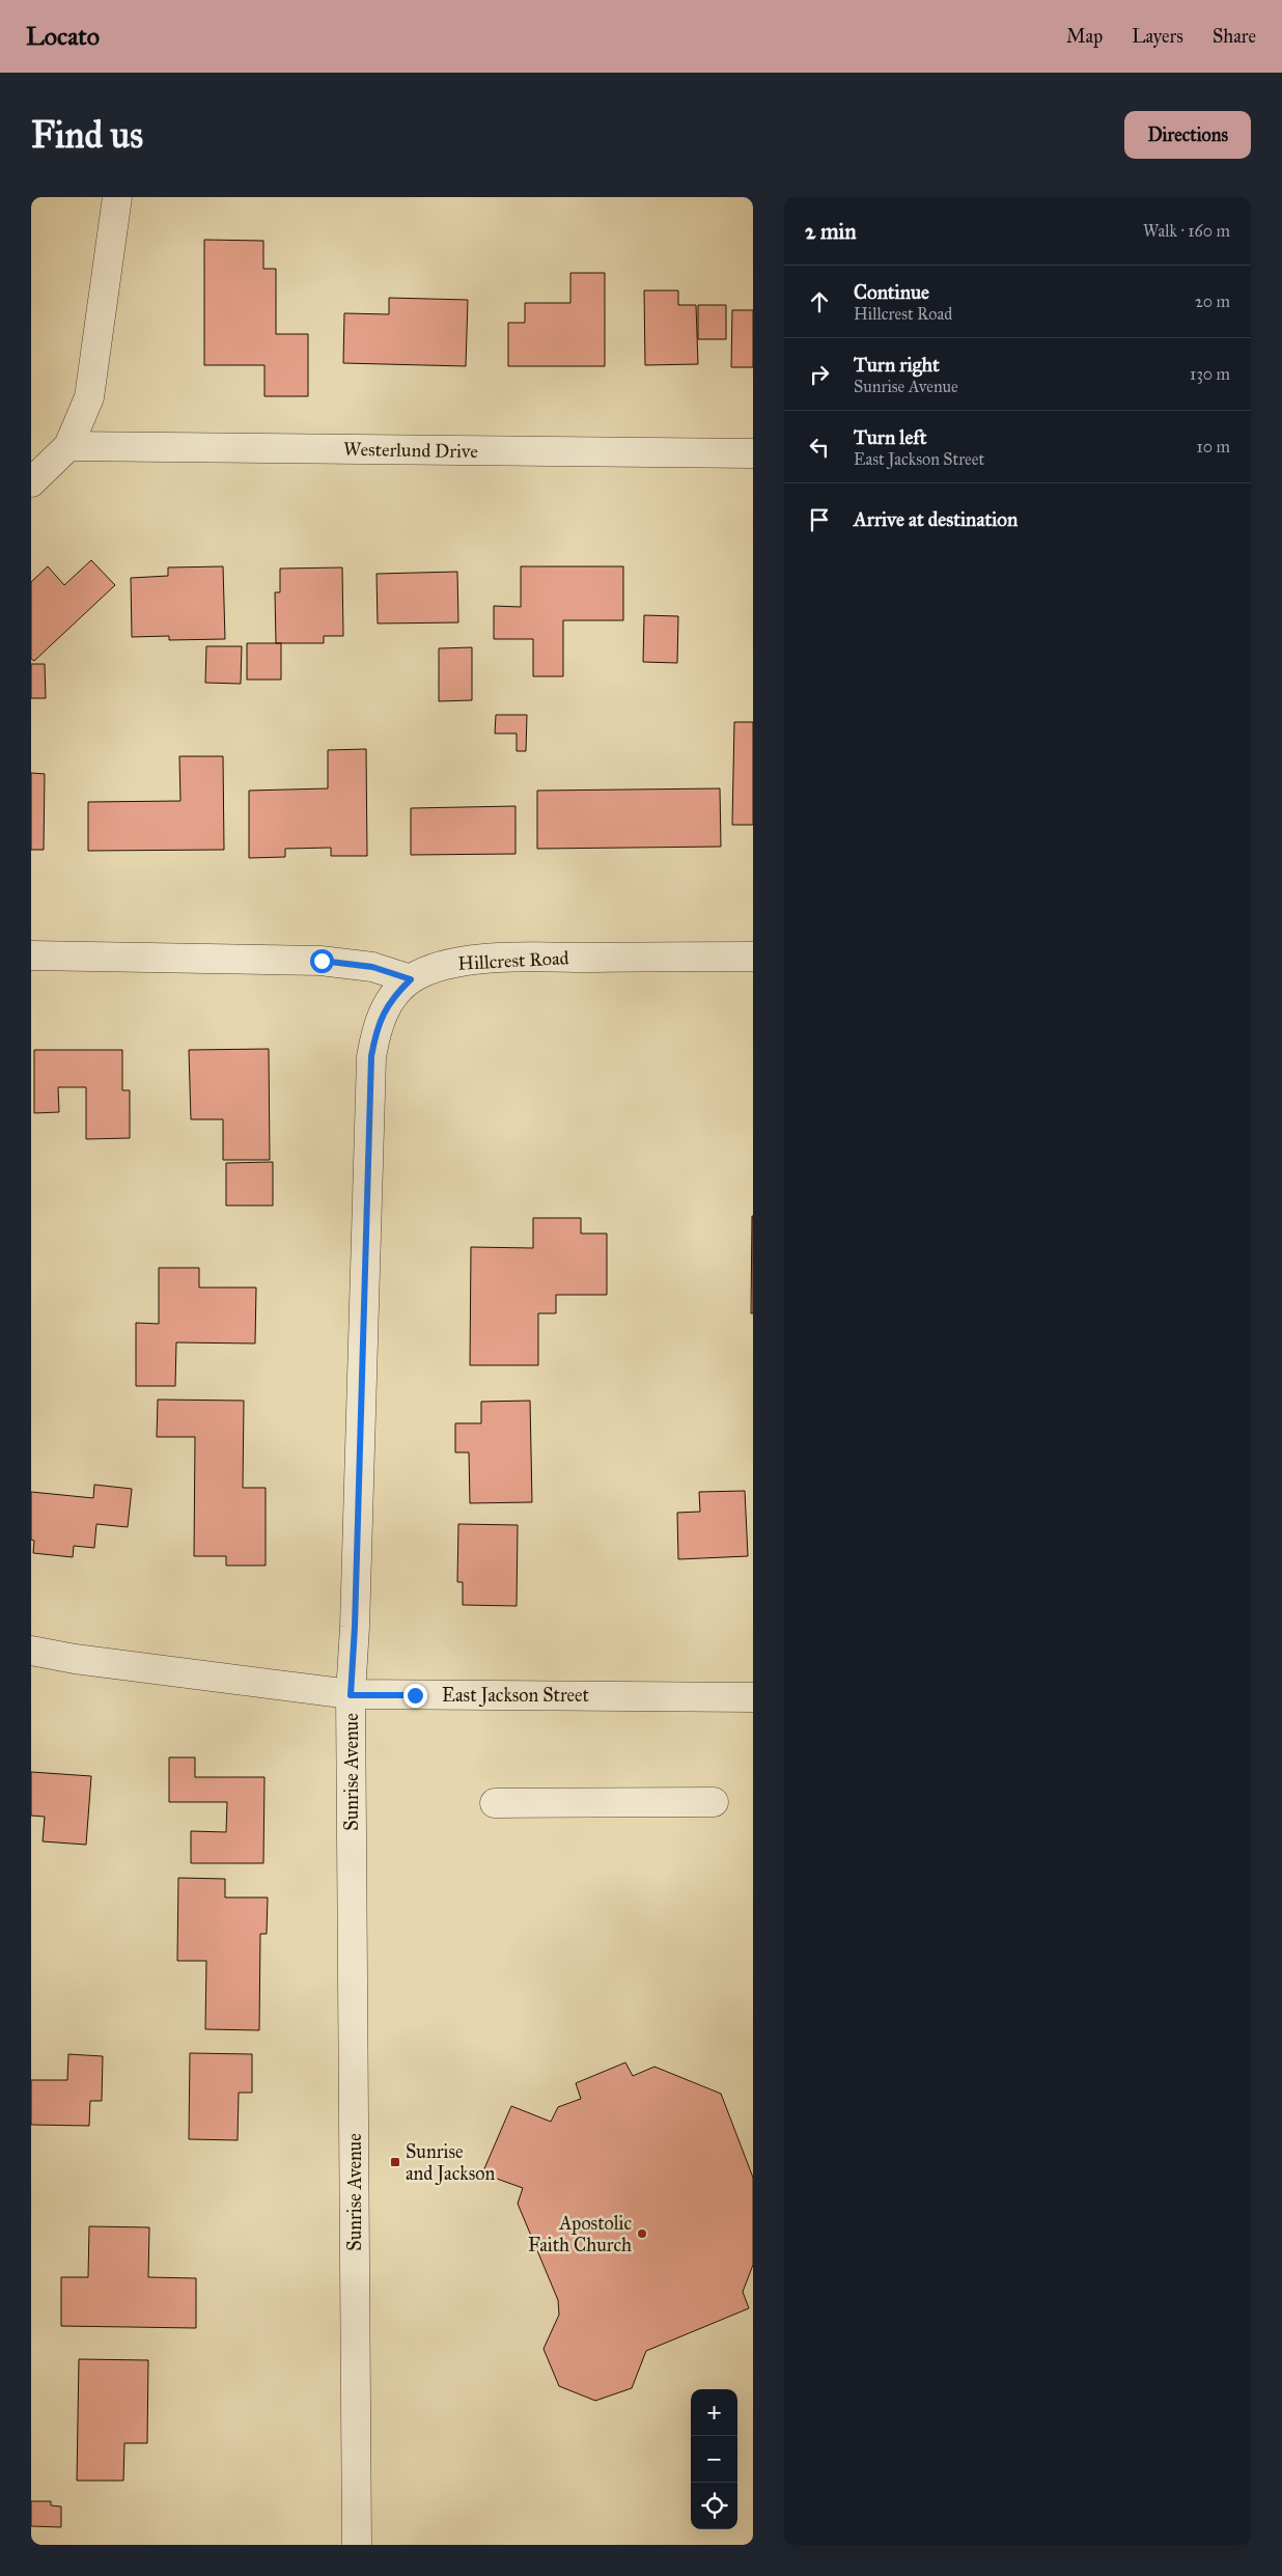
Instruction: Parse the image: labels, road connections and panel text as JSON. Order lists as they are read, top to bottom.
{
  "streets": {
    "street": [
      "Westerlund Drive",
      "Hillcrest Road",
      "East Jackson Street",
      "Sunrise Avenue"
    ]
  },
  "crossings": [
    ["Hillcrest Road", "Sunrise Avenue"],
    ["East Jackson Street", "Sunrise Avenue"]
  ],
  "places": {
    "transit": ["Sunrise and Jackson"],
    "other": ["Apostolic Faith Church"]
  },
  "page": {
    "header": "Locato",
    "nav": ["Map", "Layers", "Share"],
    "buttons": "Directions",
    "title": "Find us",
    "heading": ["2 min", "Walk · 160 m"],
    "list": [
      ["Continue", "Hillcrest Road", "20 m"],
      ["Turn right", "Sunrise Avenue", "130 m"],
      ["Turn left", "East Jackson Street", "10 m"],
      "Arrive at destination"
    ],
    "map_buttons": ["+", "−"]
  }
}
